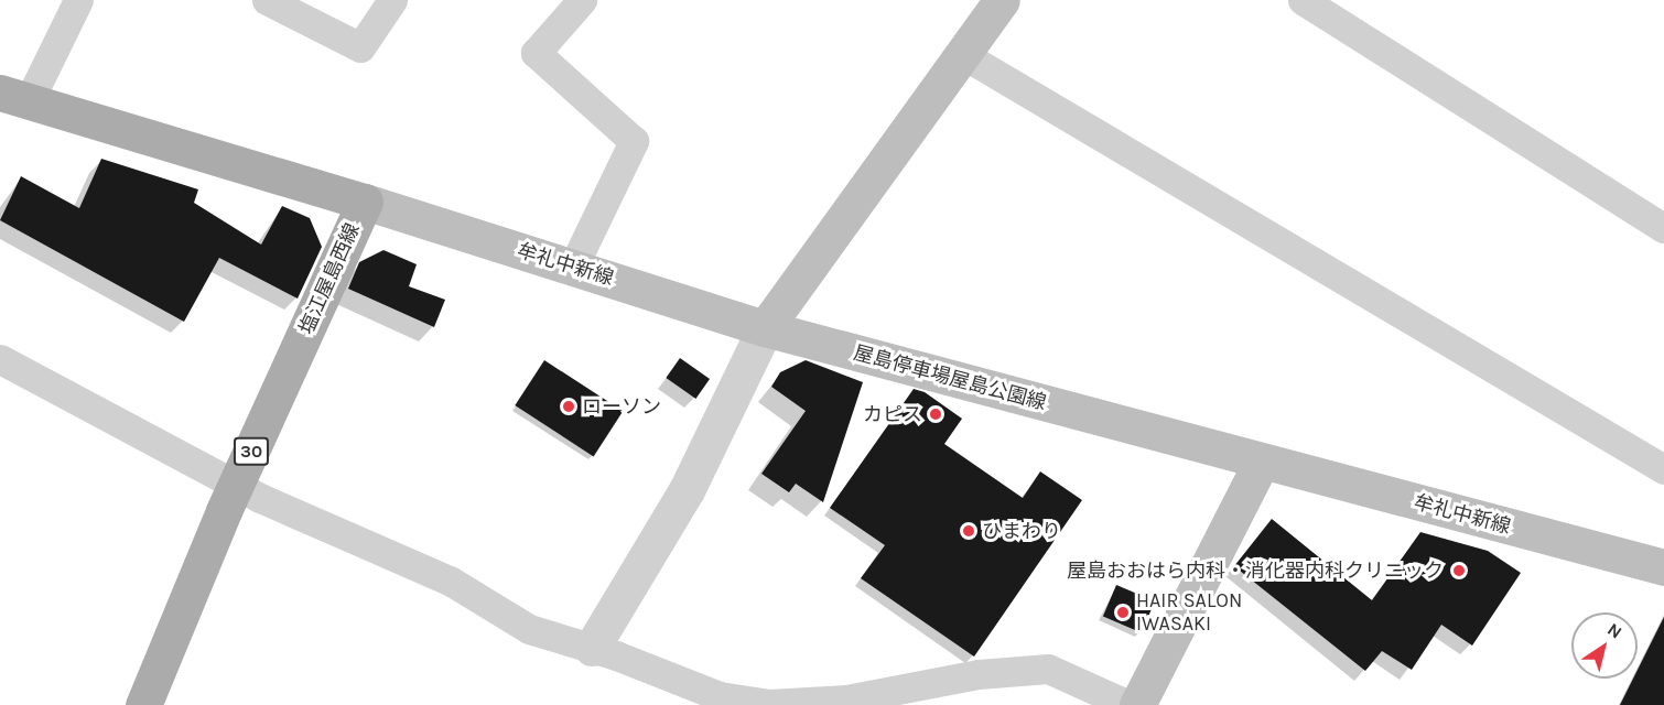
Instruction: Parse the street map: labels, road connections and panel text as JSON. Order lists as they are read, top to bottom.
{
  "streets": {
    "main road": [
      "牟礼中新線",
      "塩江屋島西線",
      "屋島停車場屋島公園線",
      "30"
    ]
  },
  "crossings": [
    ["牟礼中新線", "塩江屋島西線"],
    ["牟礼中新線", "屋島停車場屋島公園線"]
  ],
  "places": [
    "ローソン",
    "カピス",
    "ひまわり",
    "屋島おおはら内科・消化器内科クリニック",
    "HAIR SALON IWASAKI"
  ],
  "north": "top right"
}
